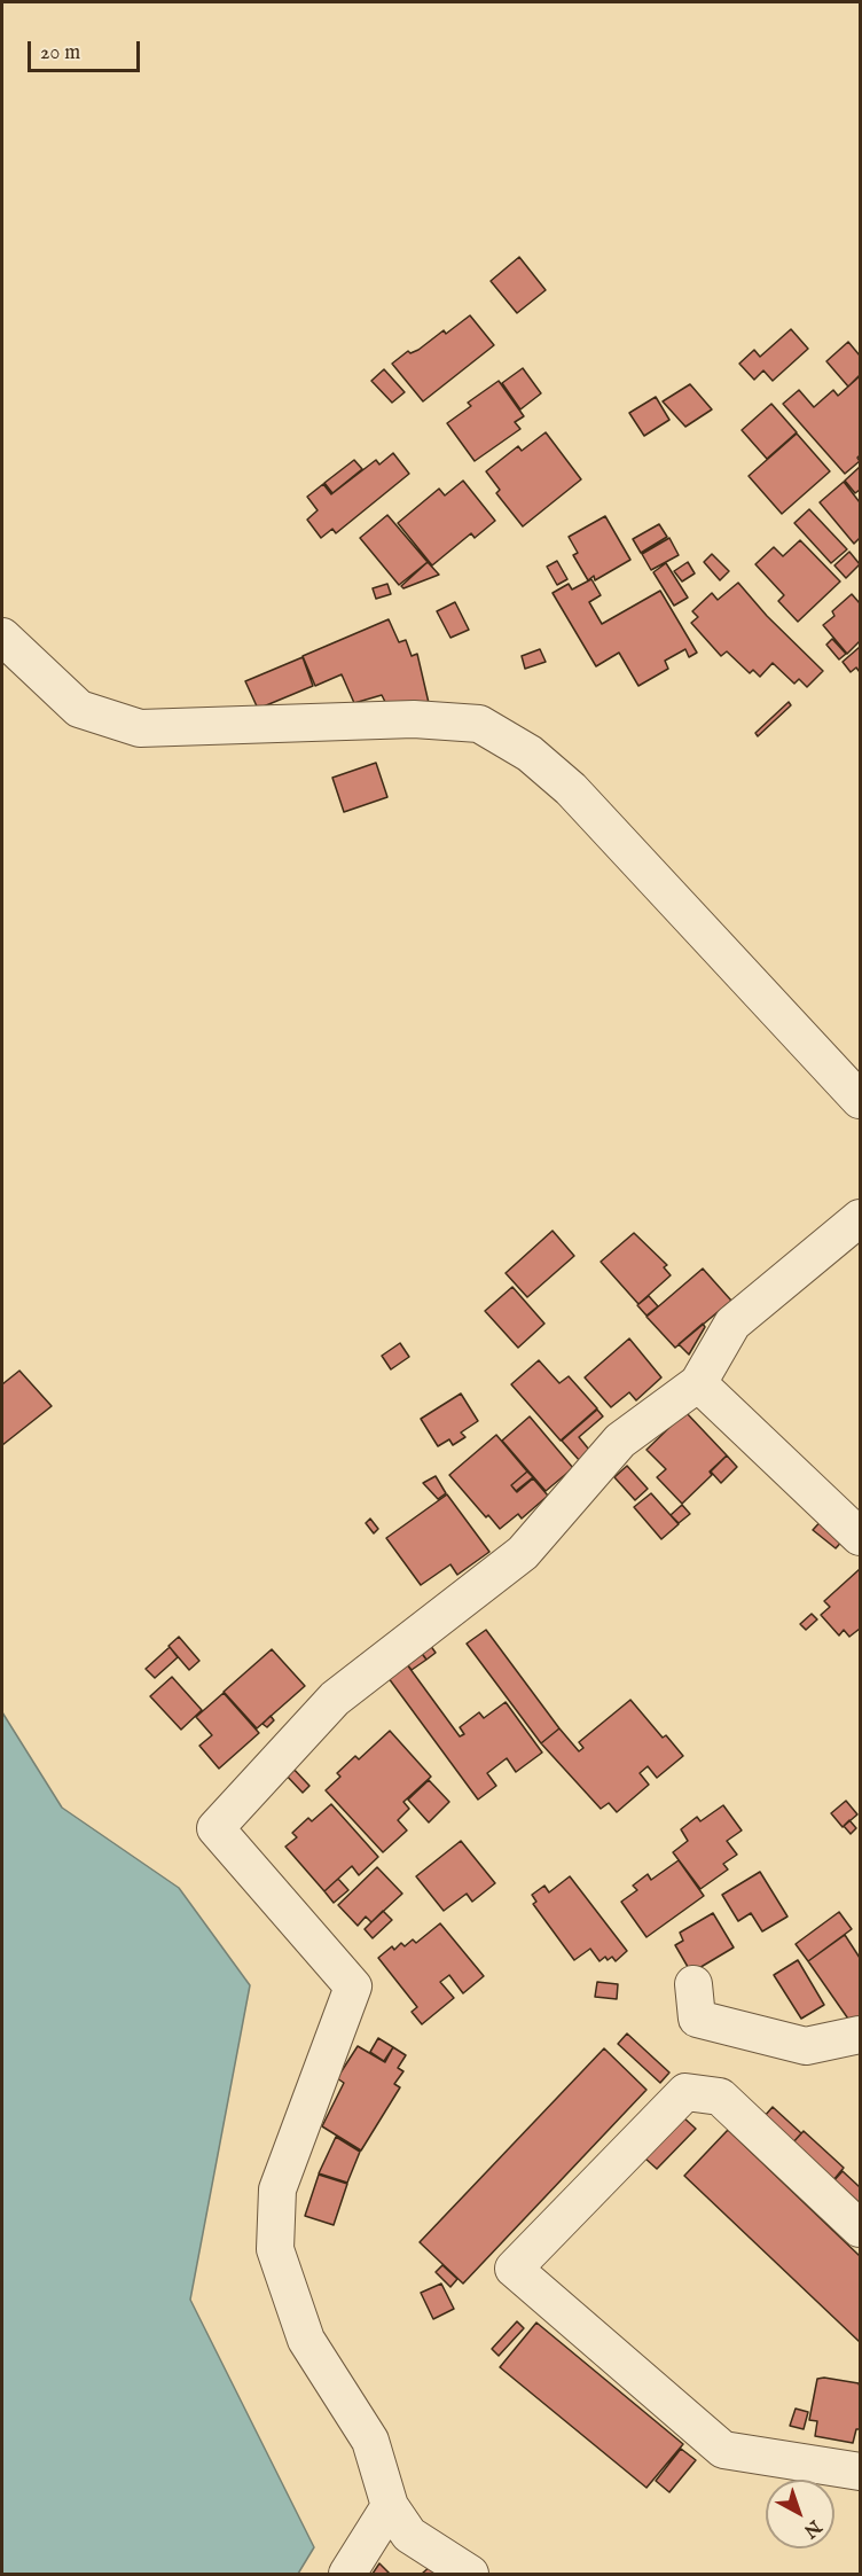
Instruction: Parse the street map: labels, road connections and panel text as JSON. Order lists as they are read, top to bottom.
{
  "scale_bar": "20 m",
  "north": "bottom right"
}
